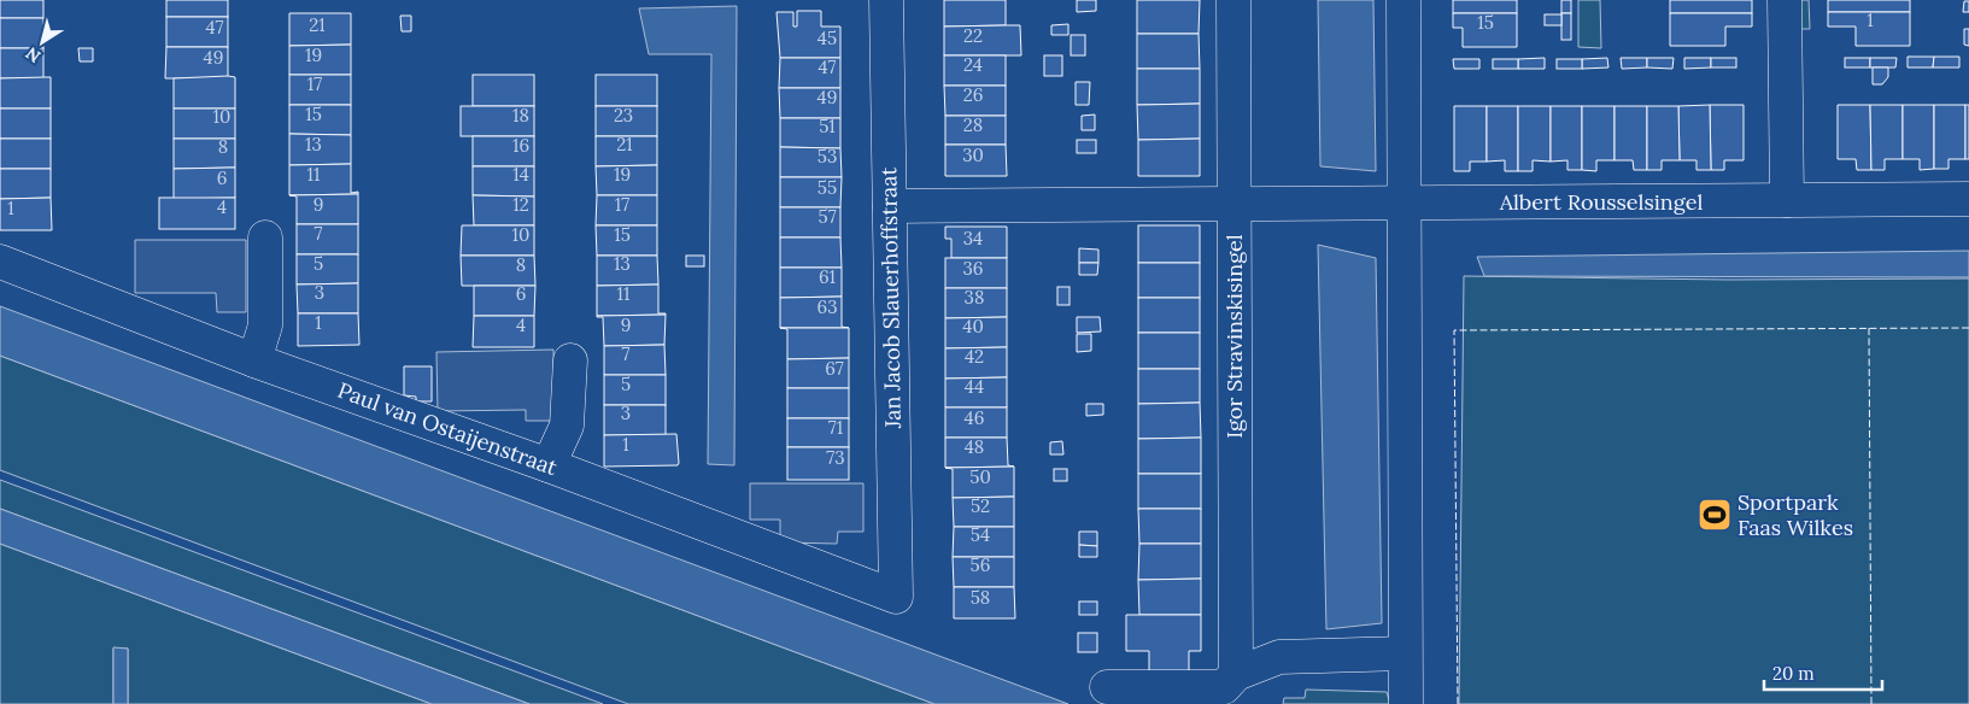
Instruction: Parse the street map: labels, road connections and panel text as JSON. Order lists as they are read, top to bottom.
{
  "streets": {
    "street": [
      "Albert Rousselsingel",
      "Jan Jacob Slauerhoffstraat",
      "Igor Stravinskisingel",
      "Paul van Ostaijenstraat"
    ]
  },
  "crossings": [
    ["Albert Rousselsingel", "Jan Jacob Slauerhoffstraat"],
    ["Albert Rousselsingel", "Igor Stravinskisingel"],
    ["Jan Jacob Slauerhoffstraat", "Paul van Ostaijenstraat"]
  ],
  "places": {
    "sports": ["Sportpark Faas Wilkes"]
  },
  "house_numbers": [
    "1",
    "15",
    "21",
    "47",
    "22",
    "45",
    "19",
    "49",
    "24",
    "47",
    "17",
    "26",
    "49",
    "15",
    "18",
    "23",
    "10",
    "28",
    "51",
    "13",
    "21",
    "16",
    "8",
    "30",
    "53",
    "11",
    "14",
    "19",
    "6",
    "55",
    "9",
    "12",
    "17",
    "4",
    "1",
    "57",
    "7",
    "10",
    "15",
    "34",
    "5",
    "13",
    "8",
    "36",
    "61",
    "3",
    "6",
    "11",
    "38",
    "63",
    "1",
    "4",
    "9",
    "40",
    "7",
    "42",
    "67",
    "5",
    "44",
    "3",
    "46",
    "71",
    "1",
    "48",
    "73",
    "50",
    "52",
    "54",
    "56",
    "58"
  ],
  "scale_bar": "20 m",
  "north": "bottom left"
}
